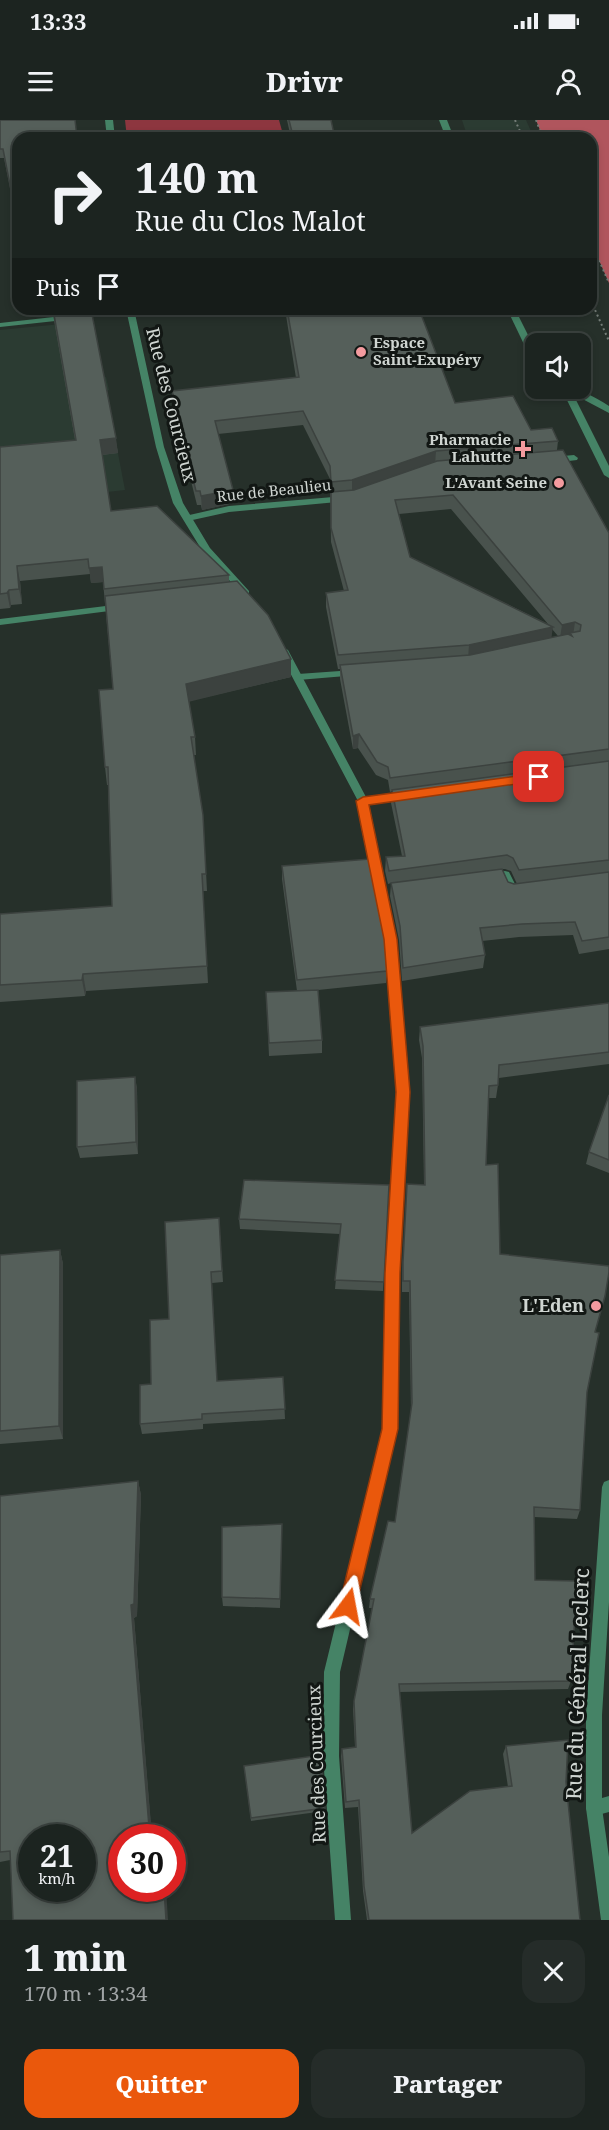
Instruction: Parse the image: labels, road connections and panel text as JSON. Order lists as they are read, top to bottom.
{
  "streets": {
    "street": ["Rue des Courcieux", "Rue de Beaulieu", "Rue du Général Leclerc"]
  },
  "crossings": [
    ["Rue des Courcieux", "Rue de Beaulieu"]
  ],
  "places": {
    "other": ["Espace Saint-Exupéry", "L'Avant Seine", "L'Eden"],
    "health": ["Pharmacie Lahutte"]
  },
  "page": {
    "status": "13:33",
    "header": "Drivr",
    "turn": ["140 m", "Rue du Clos Malot"],
    "then": "Puis",
    "speed": "21 km/h",
    "limit": "30",
    "heading": ["1 min", "170 m · 13:34"],
    "buttons": ["Quitter", "Partager"]
  }
}
